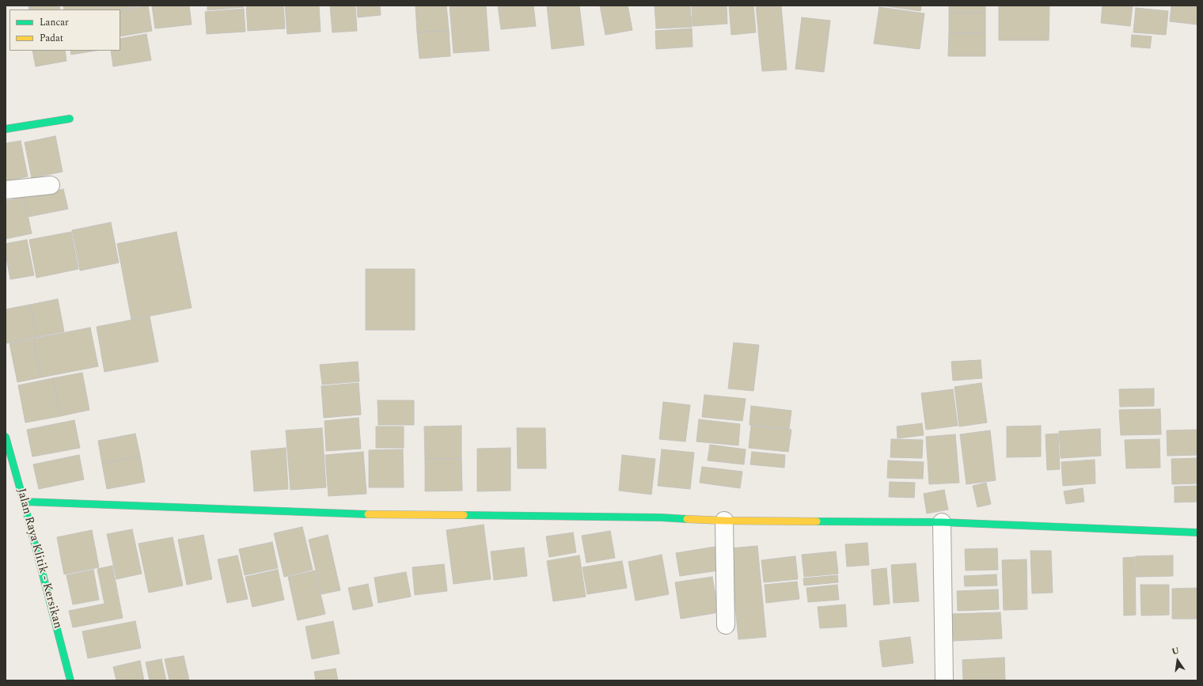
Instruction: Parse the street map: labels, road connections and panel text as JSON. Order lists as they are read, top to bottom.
{
  "streets": {
    "street": ["Jalan Raya Klitik - Kersikan"]
  },
  "legend": ["Lancar", "Padat"],
  "north": "top"
}
